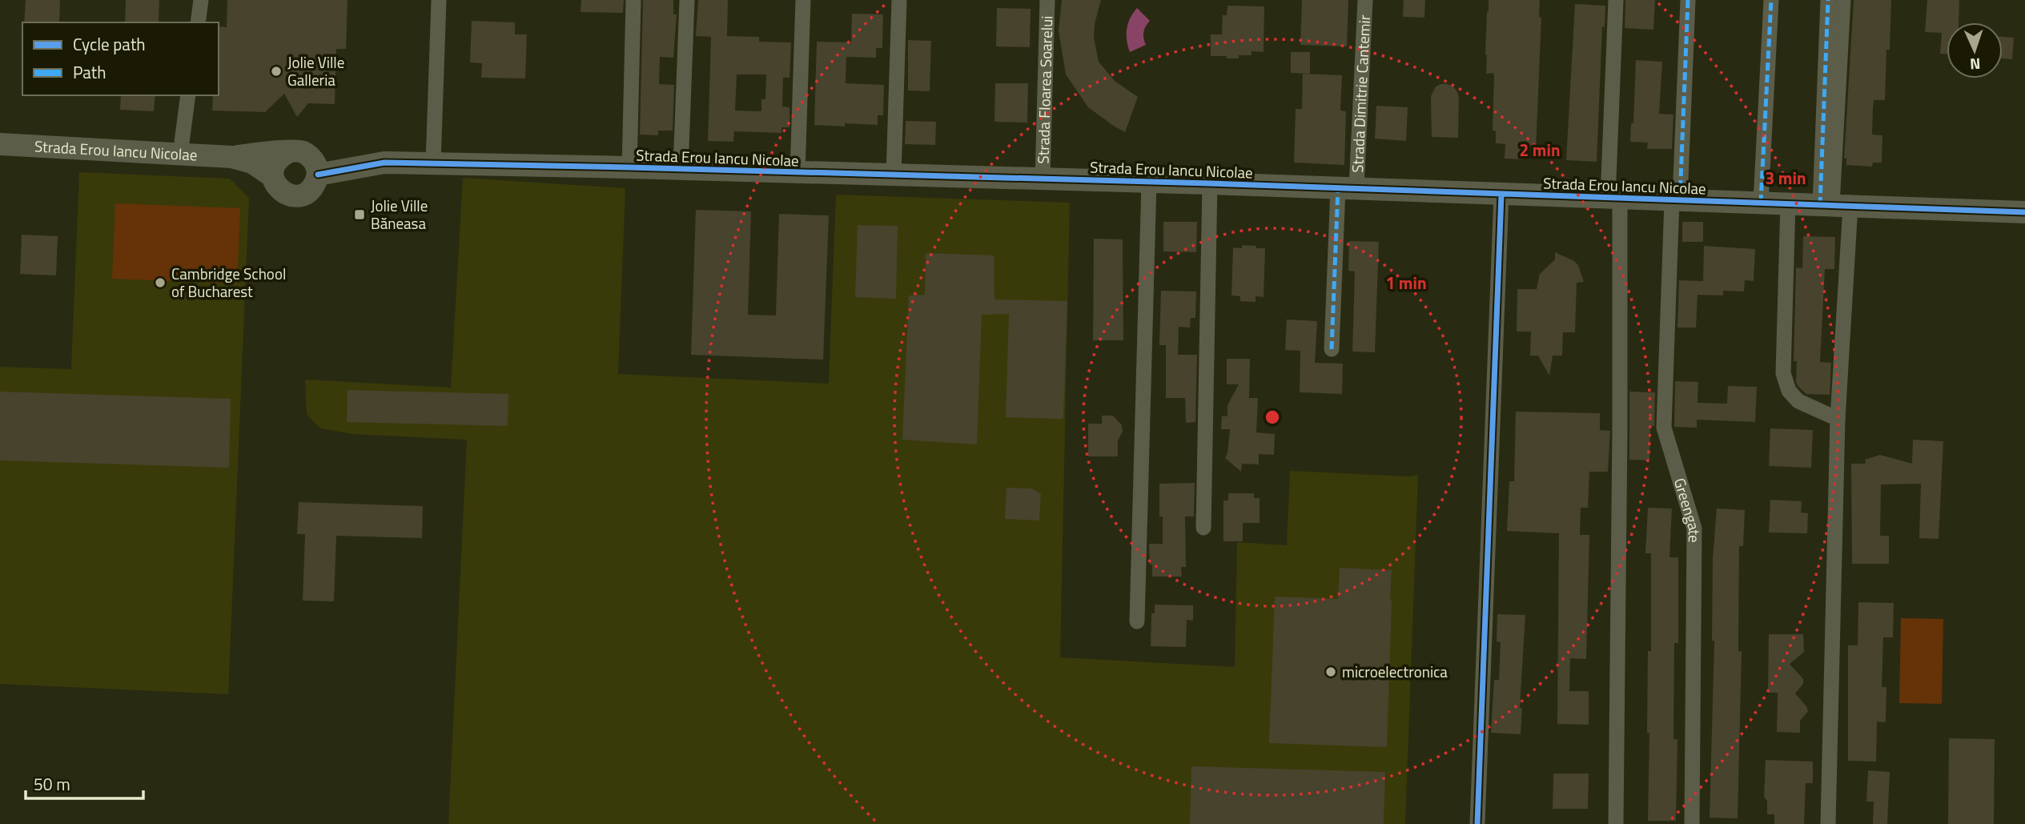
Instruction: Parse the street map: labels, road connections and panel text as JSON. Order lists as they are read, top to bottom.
{
  "streets": {
    "street": [
      "Strada Floarea Soarelui",
      "Strada Dimitrie Cantemir",
      "Strada Erou Iancu Nicolae",
      "Greengate"
    ]
  },
  "crossings": [
    ["Strada Floarea Soarelui", "Strada Erou Iancu Nicolae"],
    ["Strada Dimitrie Cantemir", "Strada Erou Iancu Nicolae"],
    ["Strada Erou Iancu Nicolae", "Greengate"]
  ],
  "places": {
    "other": ["Jolie Ville Galleria", "Cambridge School of Bucharest", "microelectronica"],
    "transit": ["Jolie Ville Băneasa"]
  },
  "legend": ["Cycle path", "Path"],
  "scale_bar": "50 m",
  "north": "bottom",
  "rings": ["2 min", "3 min", "1 min"]
}
